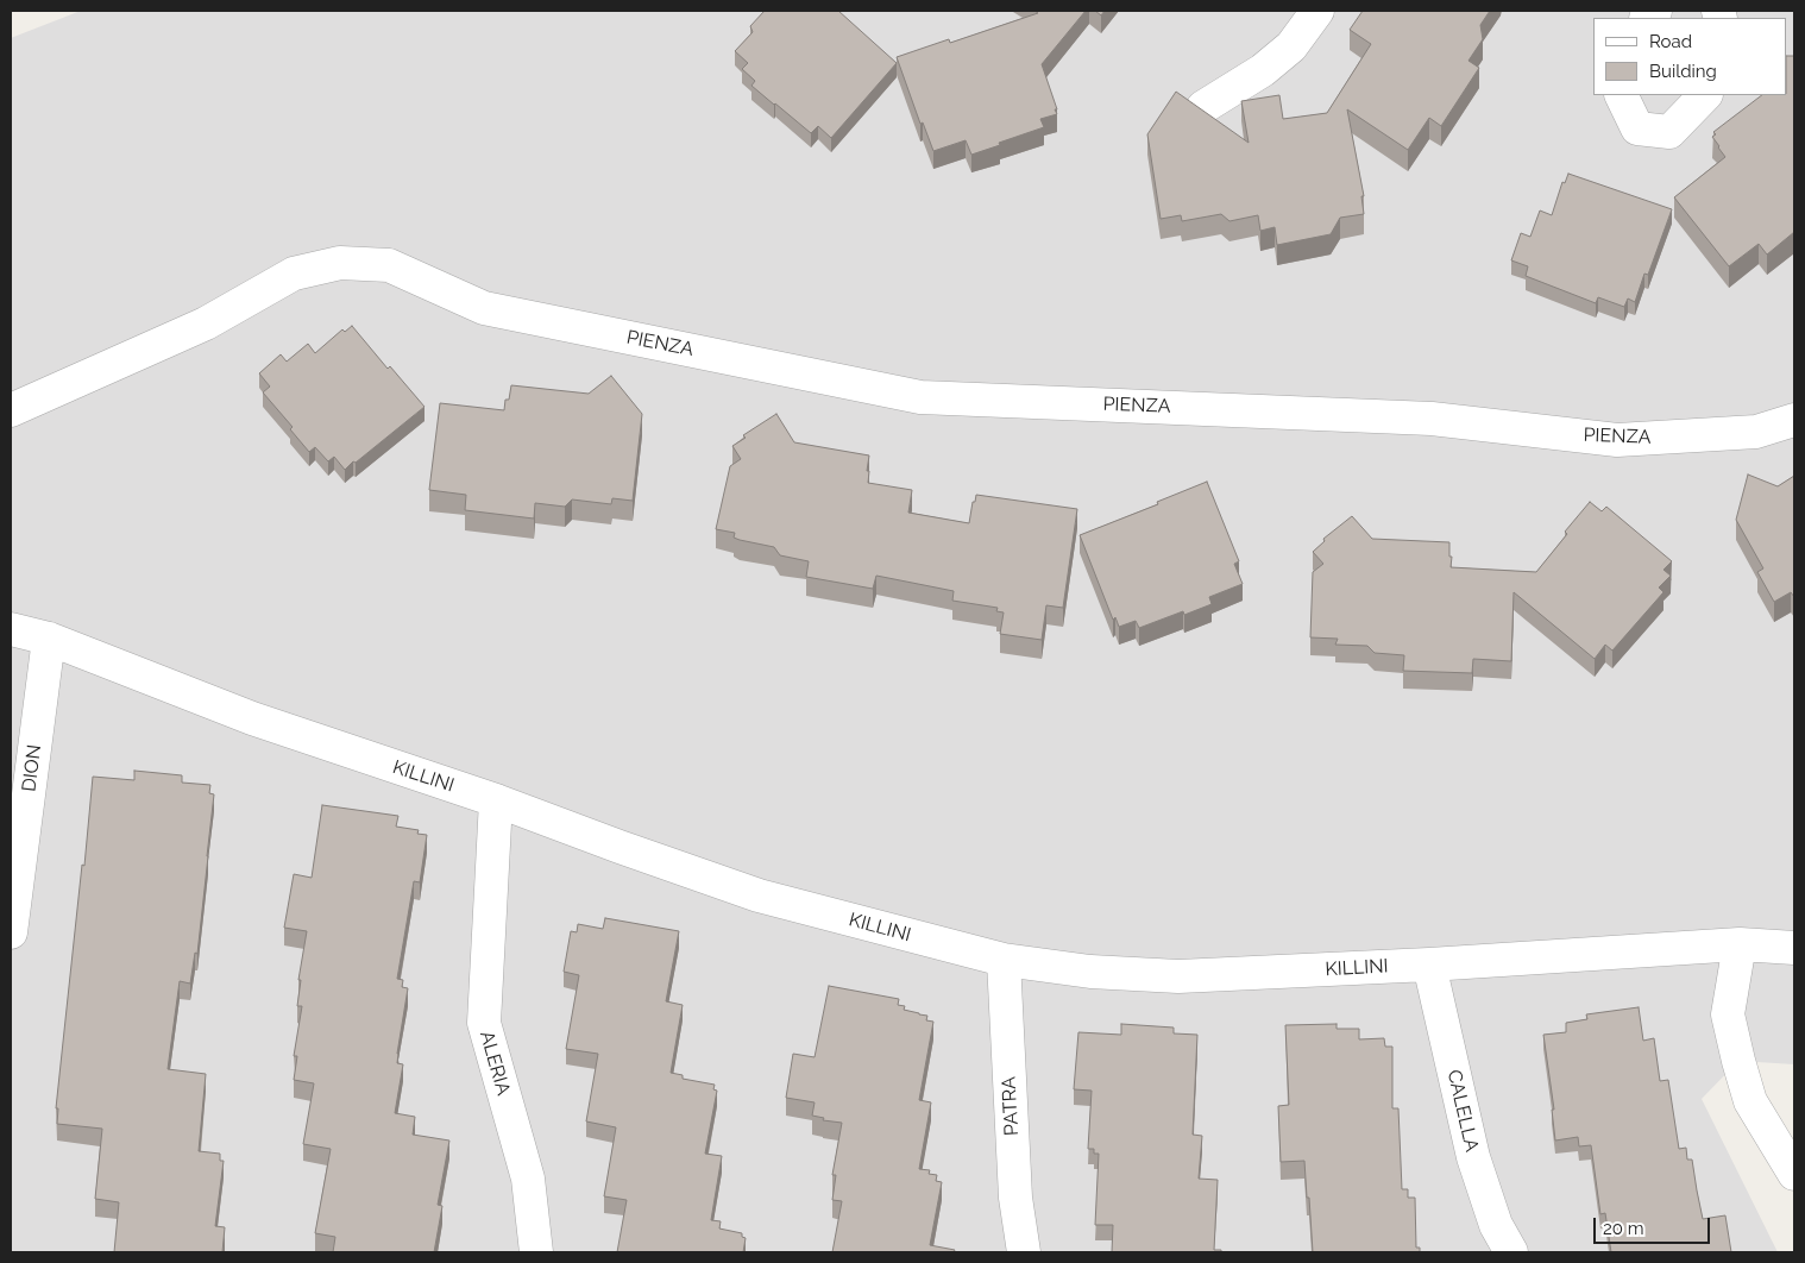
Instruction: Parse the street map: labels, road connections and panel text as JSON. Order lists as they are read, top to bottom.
{
  "streets": {
    "street": [
      "PIENZA",
      "DION",
      "KILLINI",
      "ALERIA",
      "PATRA",
      "CALELLA"
    ]
  },
  "crossings": [
    ["DION", "KILLINI"],
    ["KILLINI", "ALERIA"],
    ["KILLINI", "PATRA"],
    ["KILLINI", "CALELLA"]
  ],
  "legend": ["Road", "Building"],
  "scale_bar": "20 m"
}
